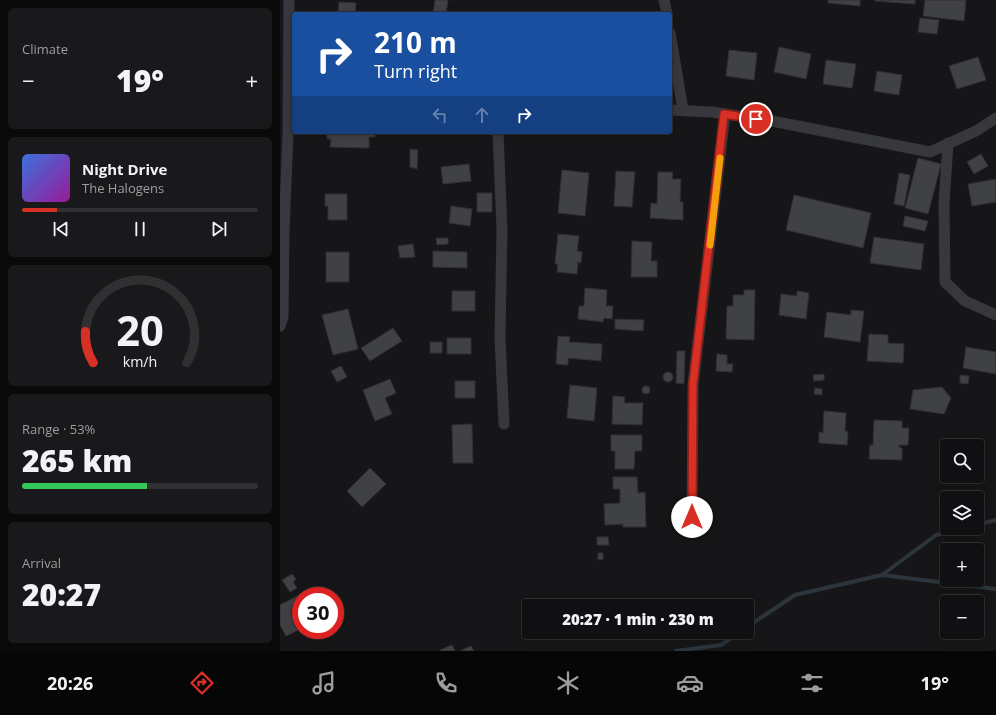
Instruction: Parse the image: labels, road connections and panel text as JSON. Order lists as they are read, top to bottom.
{
  "page": {
    "tile": [
      "Climate",
      ["Range · 53%", "265 km"],
      ["Arrival", "20:27"]
    ],
    "turn": ["210 m", "Turn right"],
    "heat": ["−", "19°", "+"],
    "song": ["Night Drive", "The Halogens"],
    "map_buttons": ["+", "−"],
    "limit": "30",
    "trip": "20:27 · 1 min · 230 m",
    "tabs": ["20:26", "19°"],
    "gauge": ["20", "km/h"]
  }
}
